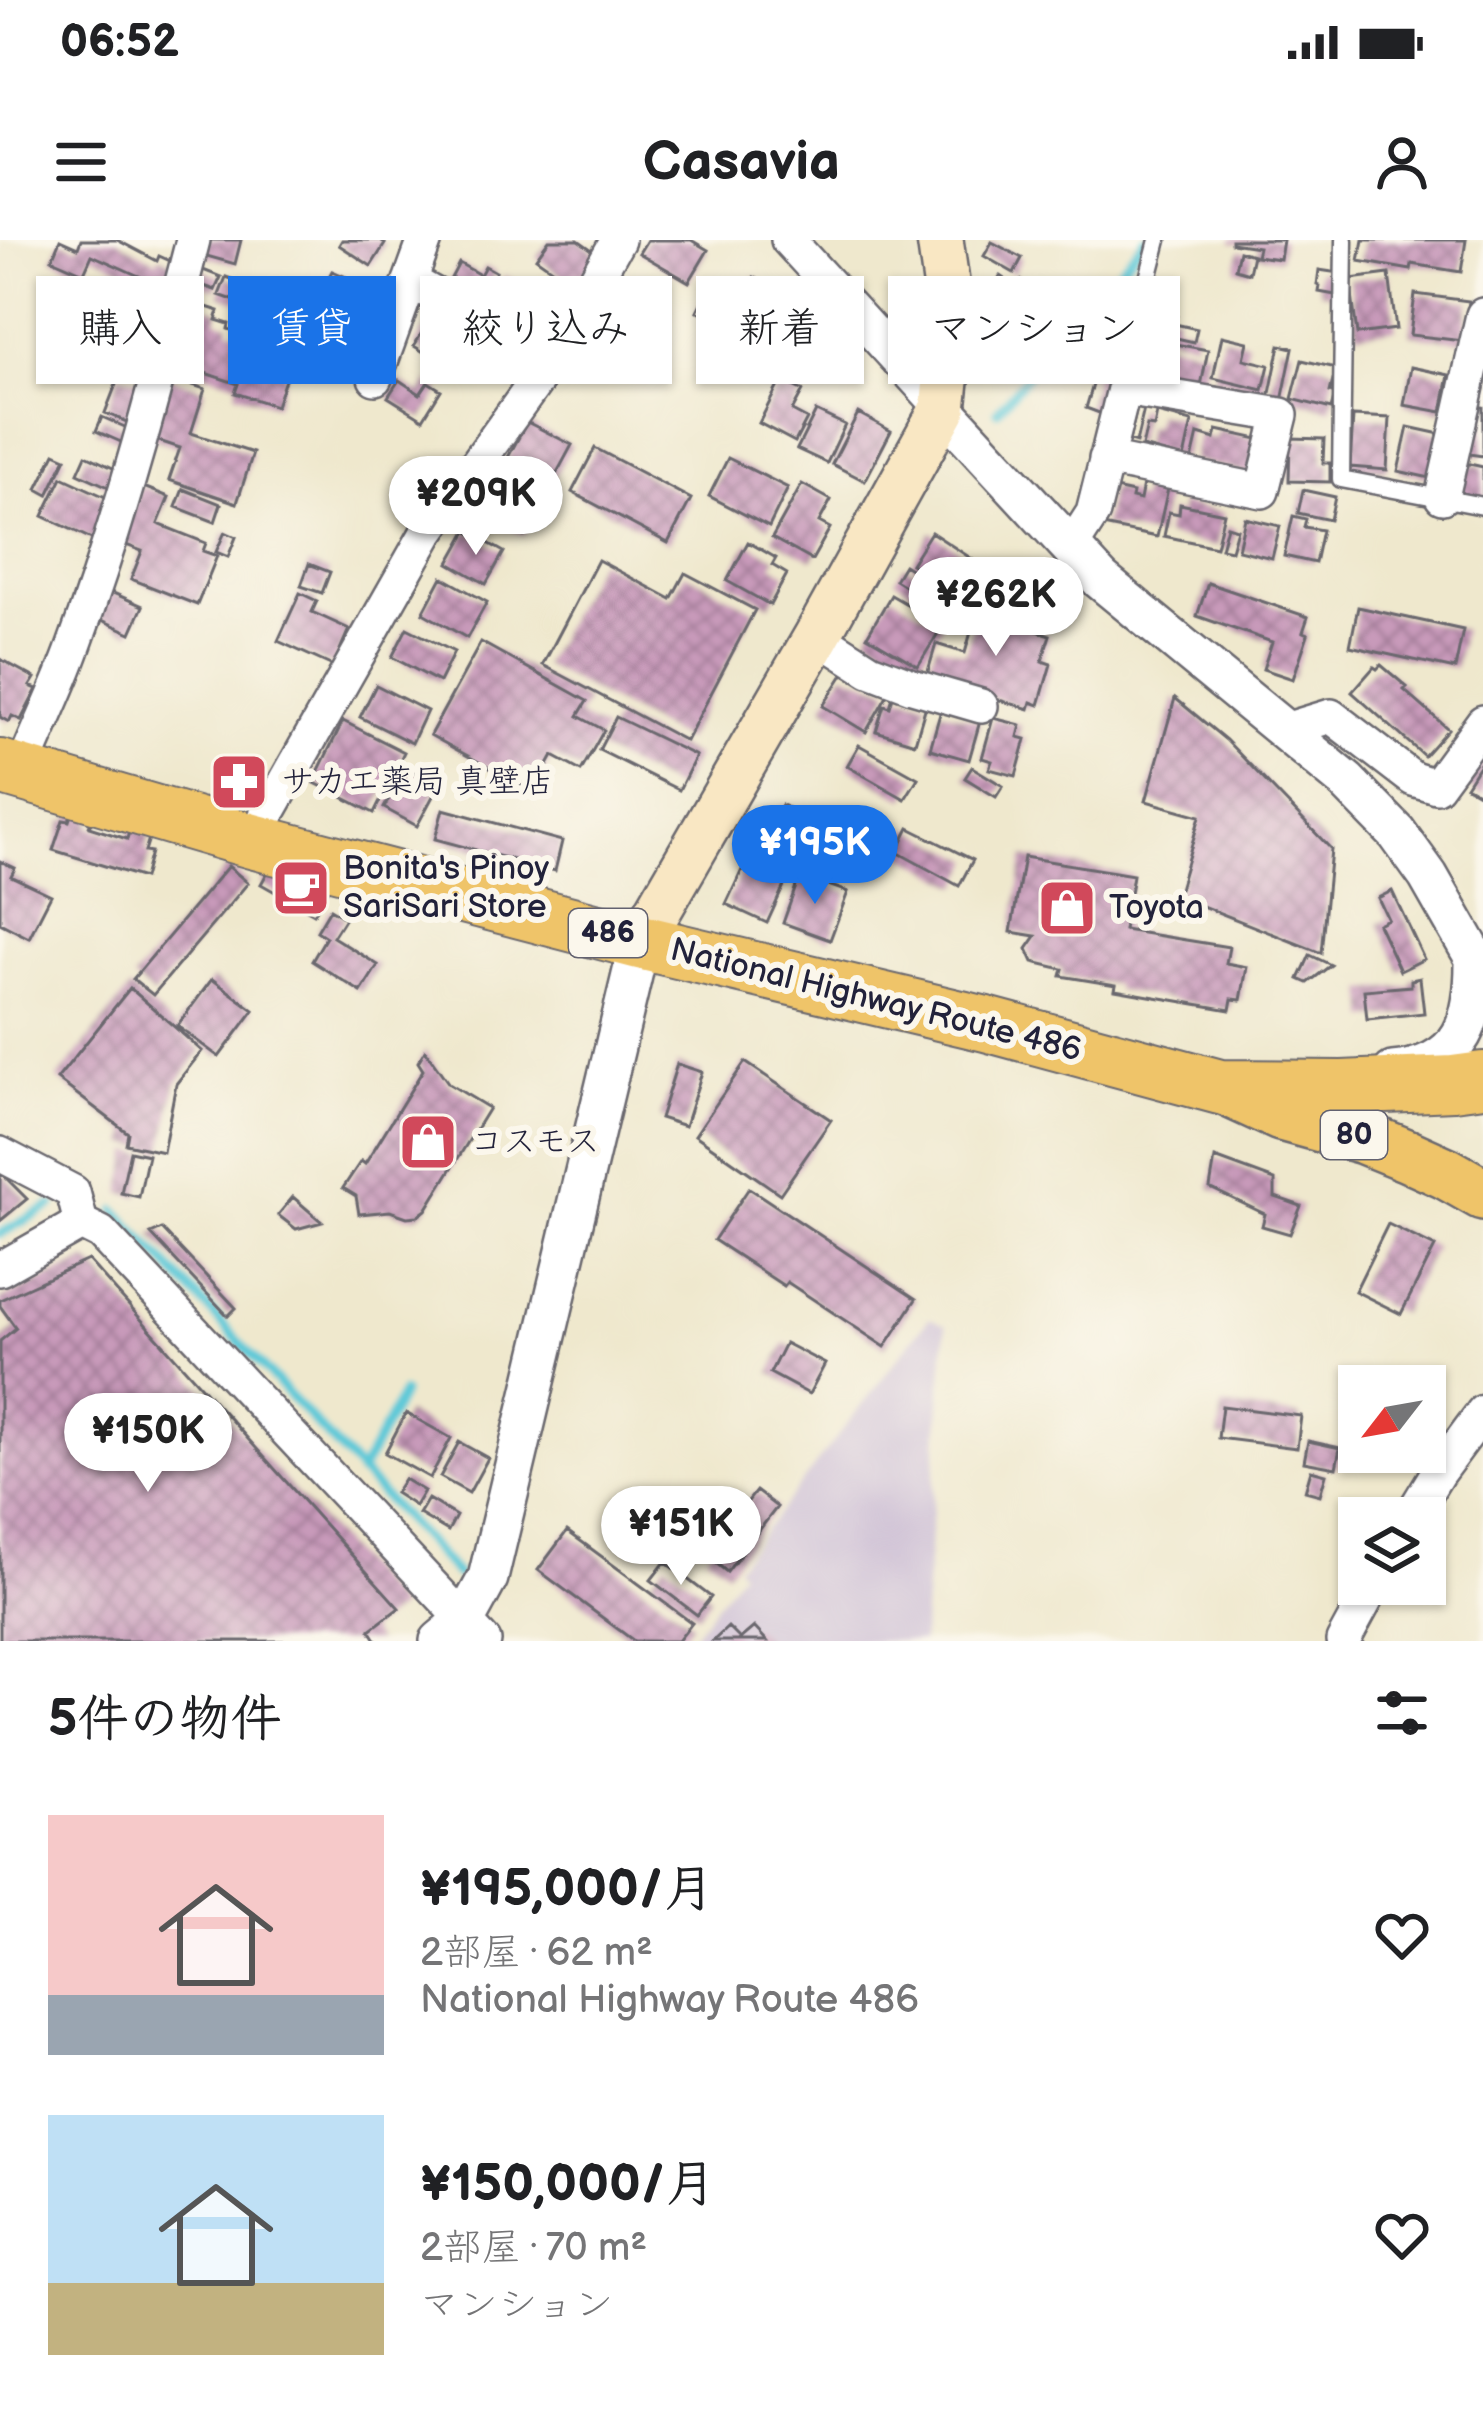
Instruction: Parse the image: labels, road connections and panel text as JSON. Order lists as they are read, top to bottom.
{
  "streets": {
    "highway": ["486", "National Highway Route 486"],
    "main road": ["80"]
  },
  "crossings": [
    ["National Highway Route 486", "80"]
  ],
  "places": {
    "pharmacy": ["サカエ薬局 真壁店"],
    "cafe": ["Bonita's Pinoy SariSari Store"],
    "shop": ["Toyota", "コスモス"]
  },
  "north": "bottom left",
  "page": {
    "status": "06:52",
    "header": "Casavia",
    "chip": [
      "購入",
      "賃貸",
      "絞り込み",
      "新着",
      "マンション"
    ],
    "price": [
      "¥209K",
      "¥262K",
      "¥195K",
      "¥150K",
      "¥151K"
    ],
    "heading": "5件の物件",
    "list": [
      {
        "name": "¥195,000/月",
        "note": "2部屋 · 62 m² · National Highway Route 486"
      },
      {
        "name": "¥150,000/月",
        "note": "2部屋 · 70 m² · マンション"
      }
    ]
  }
}
